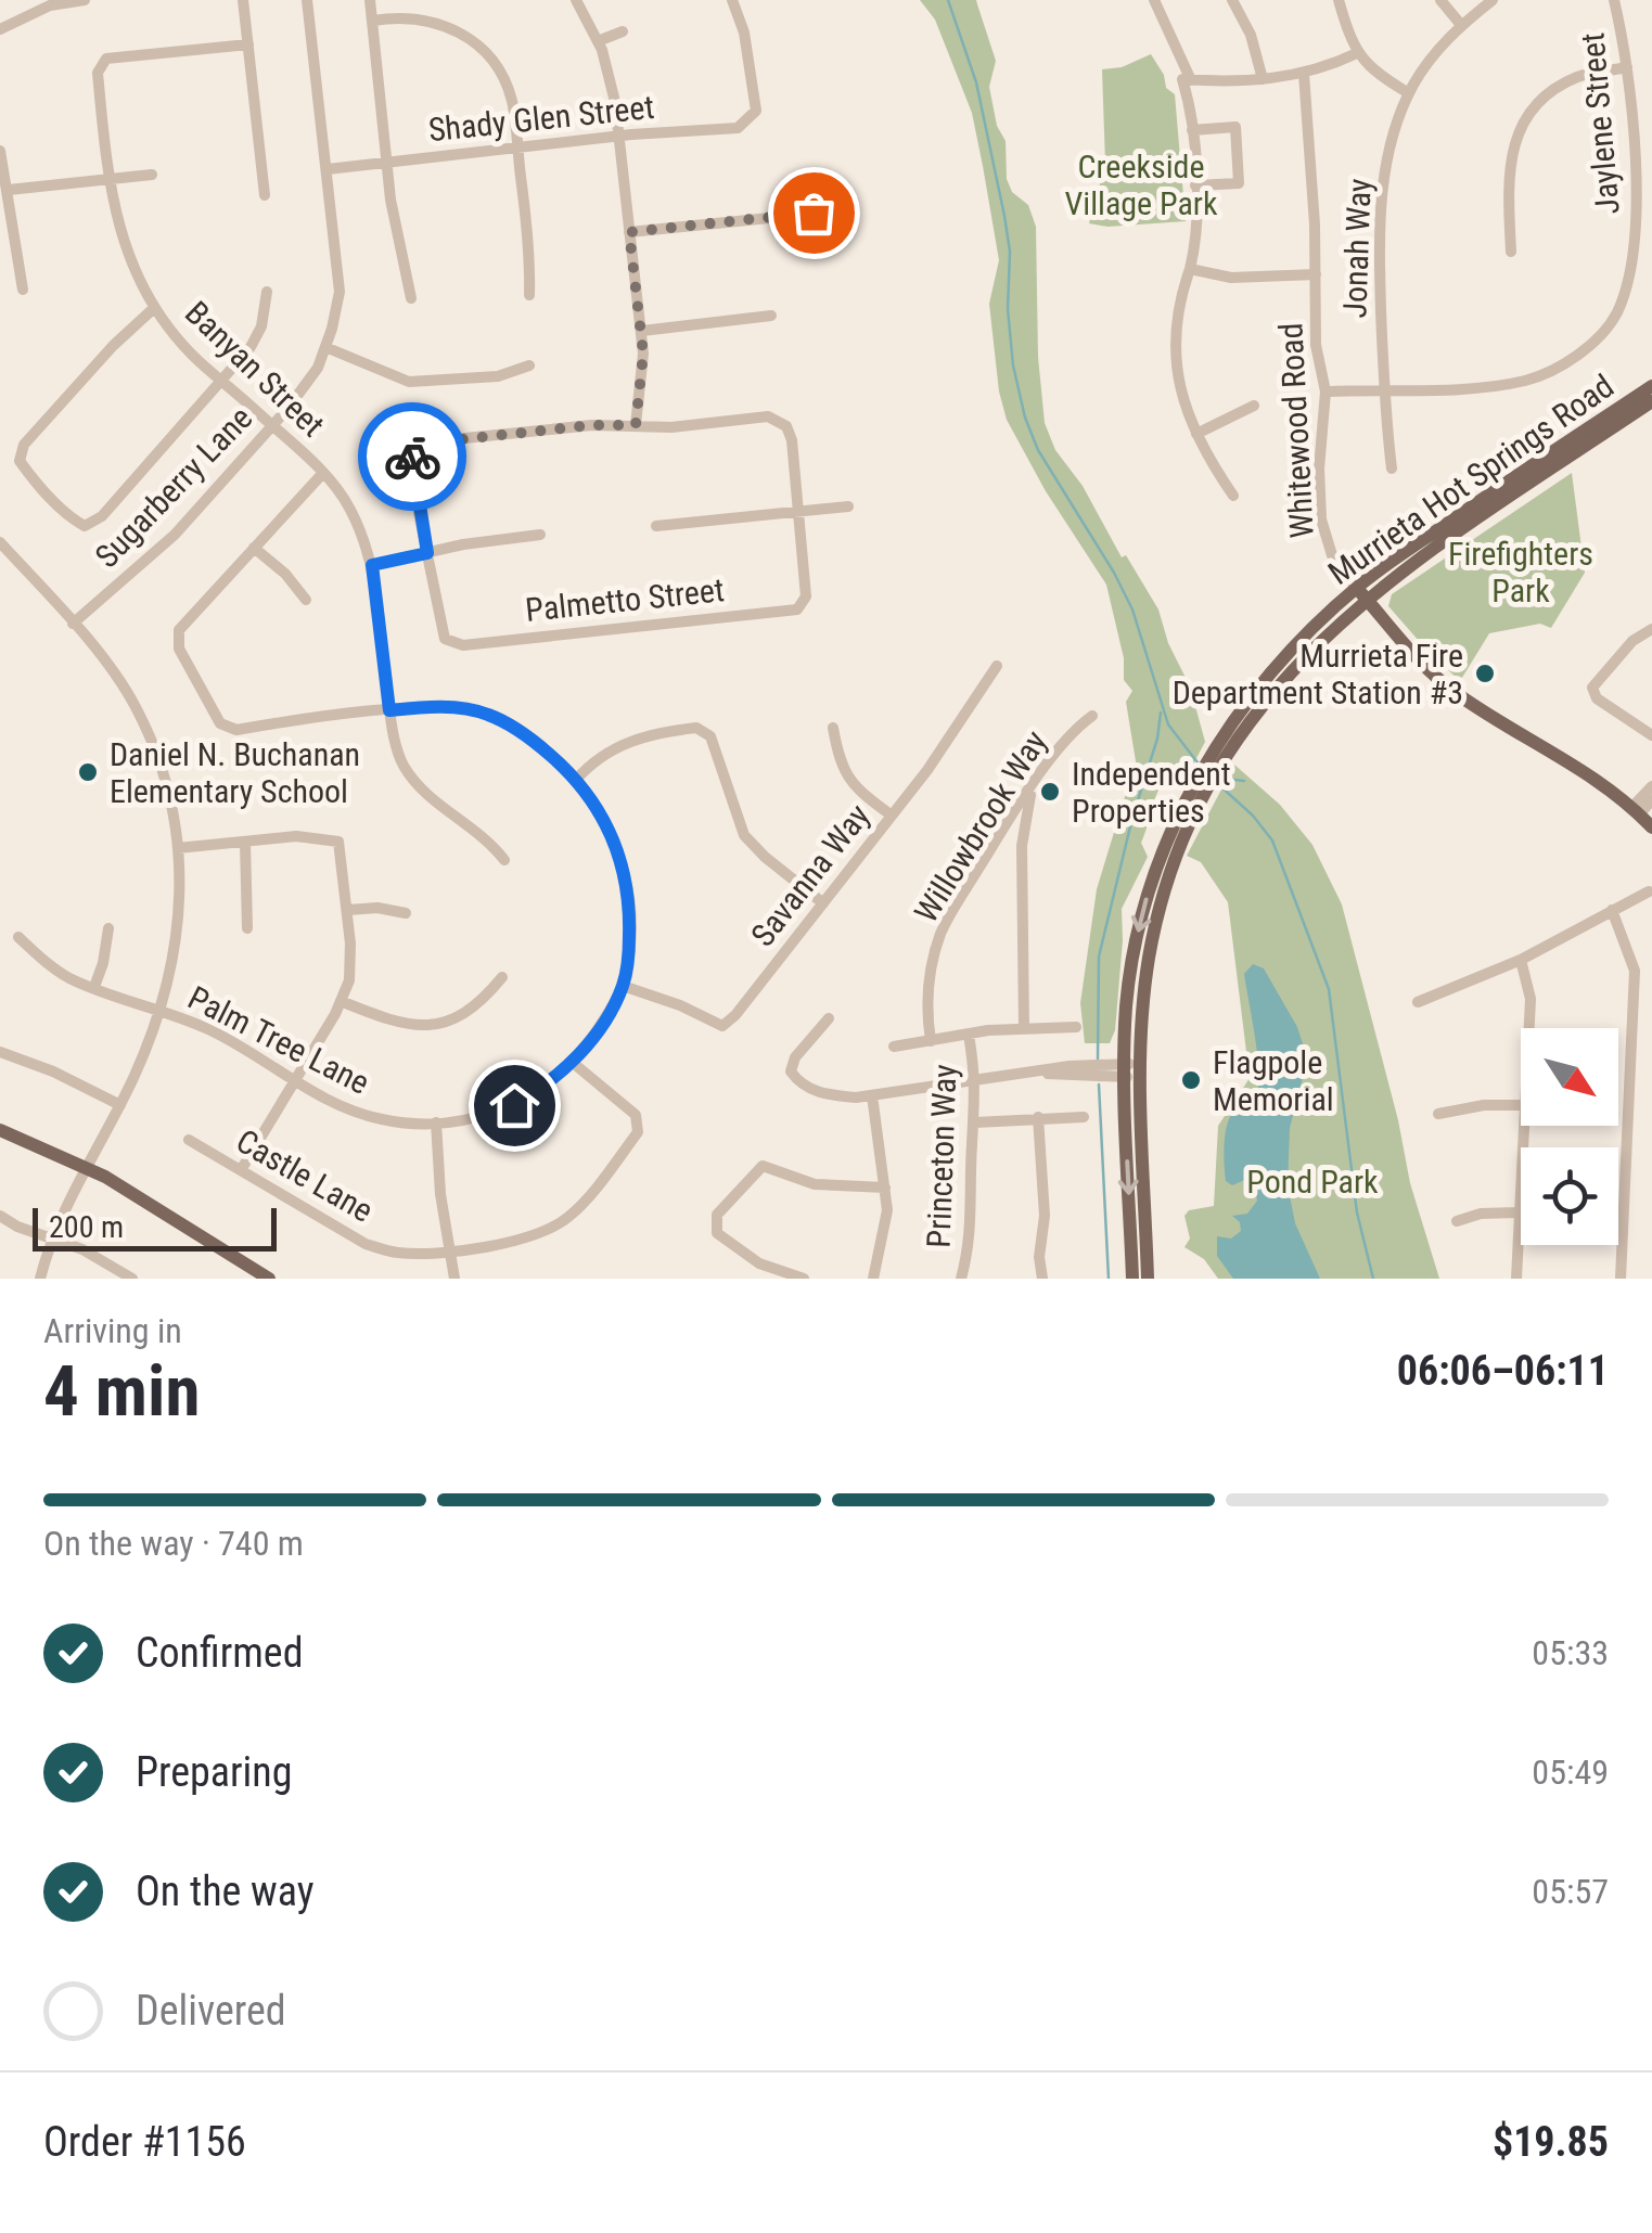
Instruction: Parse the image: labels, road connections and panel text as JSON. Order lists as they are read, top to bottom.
{
  "streets": {
    "main road": ["Whitewood Road", "Murrieta Hot Springs Road"],
    "street": [
      "Shady Glen Street",
      "Jaylene Street",
      "Jonah Way",
      "Banyan Street",
      "Sugarberry Lane",
      "Palmetto Street",
      "Willowbrook Way",
      "Savanna Way",
      "Palm Tree Lane",
      "Princeton Way",
      "Castle Lane"
    ]
  },
  "crossings": [
    ["Shady Glen Street", "Sugarberry Lane"],
    ["Jaylene Street", "Jonah Way"],
    ["Jaylene Street", "Whitewood Road"],
    ["Banyan Street", "Sugarberry Lane"],
    ["Banyan Street", "Palm Tree Lane"],
    ["Whitewood Road", "Murrieta Hot Springs Road"],
    ["Savanna Way", "Palm Tree Lane"],
    ["Palm Tree Lane", "Castle Lane"]
  ],
  "parks": ["Creekside Village Park", "Firefighters Park", "Pond Park"],
  "places": [
    "Murrieta Fire Department Station #3",
    "Daniel N. Buchanan Elementary School",
    "Independent Properties",
    "Flagpole Memorial"
  ],
  "scale_bar": "200 m",
  "north": "bottom right",
  "page": {
    "scale": "200 m",
    "heading": ["4 min", "Arriving in", "06:06–06:11"],
    "panel": ["Order #1156", "$19.85"],
    "bar": "On the way · 740 m",
    "list": [
      ["Confirmed", "05:33"],
      ["Preparing", "05:49"],
      ["On the way", "05:57"],
      "Delivered"
    ]
  }
}
